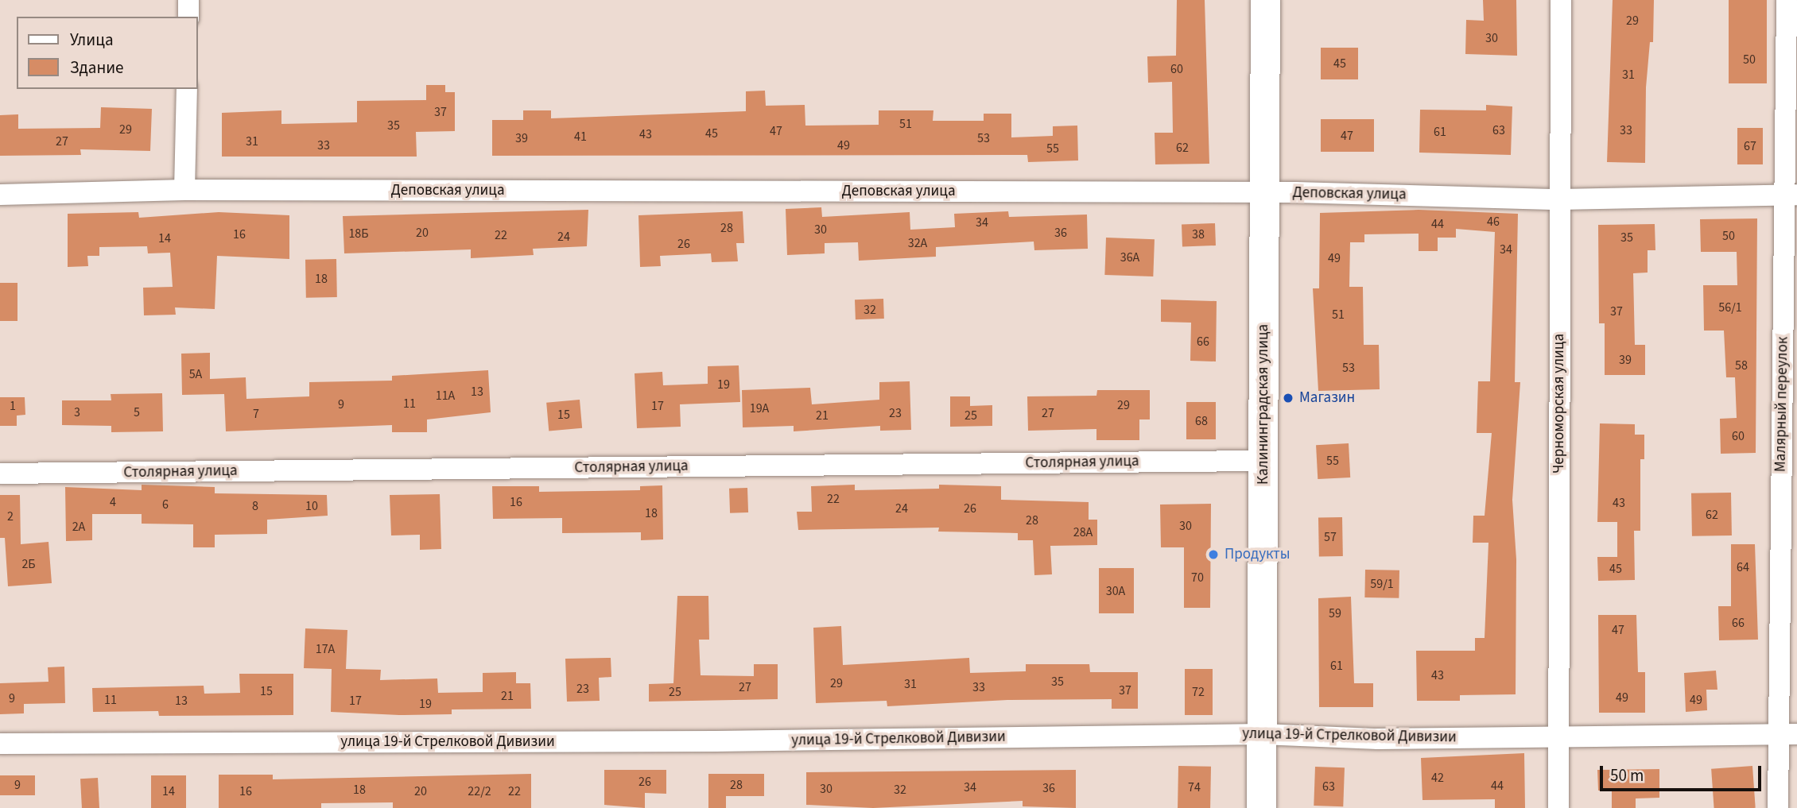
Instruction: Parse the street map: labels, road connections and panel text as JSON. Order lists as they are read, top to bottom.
{
  "streets": {
    "main road": ["Калининградская улица"],
    "street": [
      "Деповская улица",
      "Черноморская улица",
      "Малярный переулок",
      "Столярная улица",
      "улица 19-й Стрелковой Дивизии"
    ]
  },
  "crossings": [
    ["Деповская улица", "Черноморская улица"],
    ["Деповская улица", "Калининградская улица"],
    ["Деповская улица", "Малярный переулок"],
    ["Черноморская улица", "улица 19-й Стрелковой Дивизии"],
    ["Калининградская улица", "Столярная улица"],
    ["Калининградская улица", "улица 19-й Стрелковой Дивизии"],
    ["Малярный переулок", "улица 19-й Стрелковой Дивизии"]
  ],
  "places": ["Магазин", "Продукты"],
  "house_numbers": [
    "29",
    "30",
    "50",
    "45",
    "60",
    "31",
    "37",
    "51",
    "35",
    "29",
    "63",
    "33",
    "47",
    "61",
    "45",
    "43",
    "47",
    "41",
    "39",
    "53",
    "27",
    "31",
    "33",
    "49",
    "67",
    "62",
    "55",
    "46",
    "34",
    "44",
    "28",
    "30",
    "20",
    "36",
    "18Б",
    "16",
    "38",
    "22",
    "50",
    "24",
    "35",
    "14",
    "32А",
    "26",
    "34",
    "36А",
    "49",
    "18",
    "56/1",
    "32",
    "37",
    "51",
    "66",
    "39",
    "58",
    "53",
    "5А",
    "19",
    "13",
    "11А",
    "11",
    "9",
    "29",
    "1",
    "17",
    "19А",
    "3",
    "5",
    "23",
    "27",
    "7",
    "15",
    "21",
    "25",
    "68",
    "60",
    "55",
    "22",
    "4",
    "16",
    "43",
    "6",
    "8",
    "10",
    "24",
    "26",
    "18",
    "62",
    "2",
    "28",
    "30",
    "2А",
    "28А",
    "57",
    "2Б",
    "64",
    "45",
    "70",
    "59/1",
    "30А",
    "59",
    "66",
    "47",
    "17А",
    "61",
    "43",
    "35",
    "29",
    "31",
    "27",
    "33",
    "23",
    "37",
    "15",
    "25",
    "72",
    "21",
    "49",
    "9",
    "11",
    "49",
    "13",
    "17",
    "19",
    "42",
    "26",
    "9",
    "28",
    "44",
    "63",
    "34",
    "74",
    "36",
    "30",
    "18",
    "32",
    "14",
    "16",
    "20",
    "22/2",
    "22"
  ],
  "legend": ["Улица", "Здание"],
  "scale_bar": "50 m"
}
